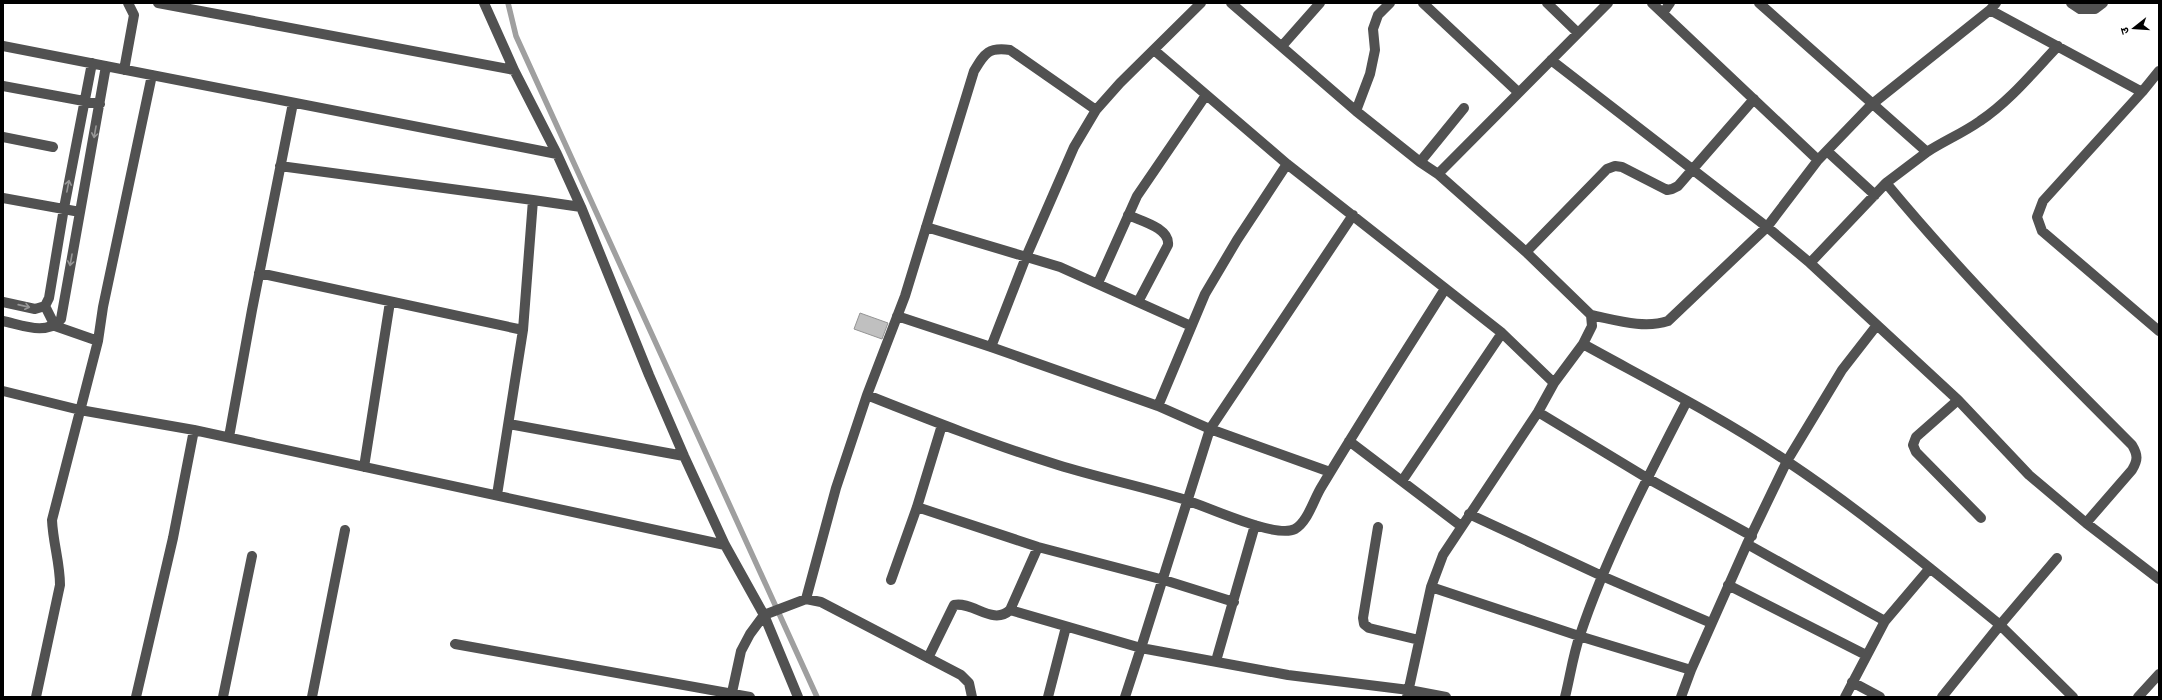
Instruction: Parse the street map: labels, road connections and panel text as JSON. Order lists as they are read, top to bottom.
{
  "north": "left"
}
